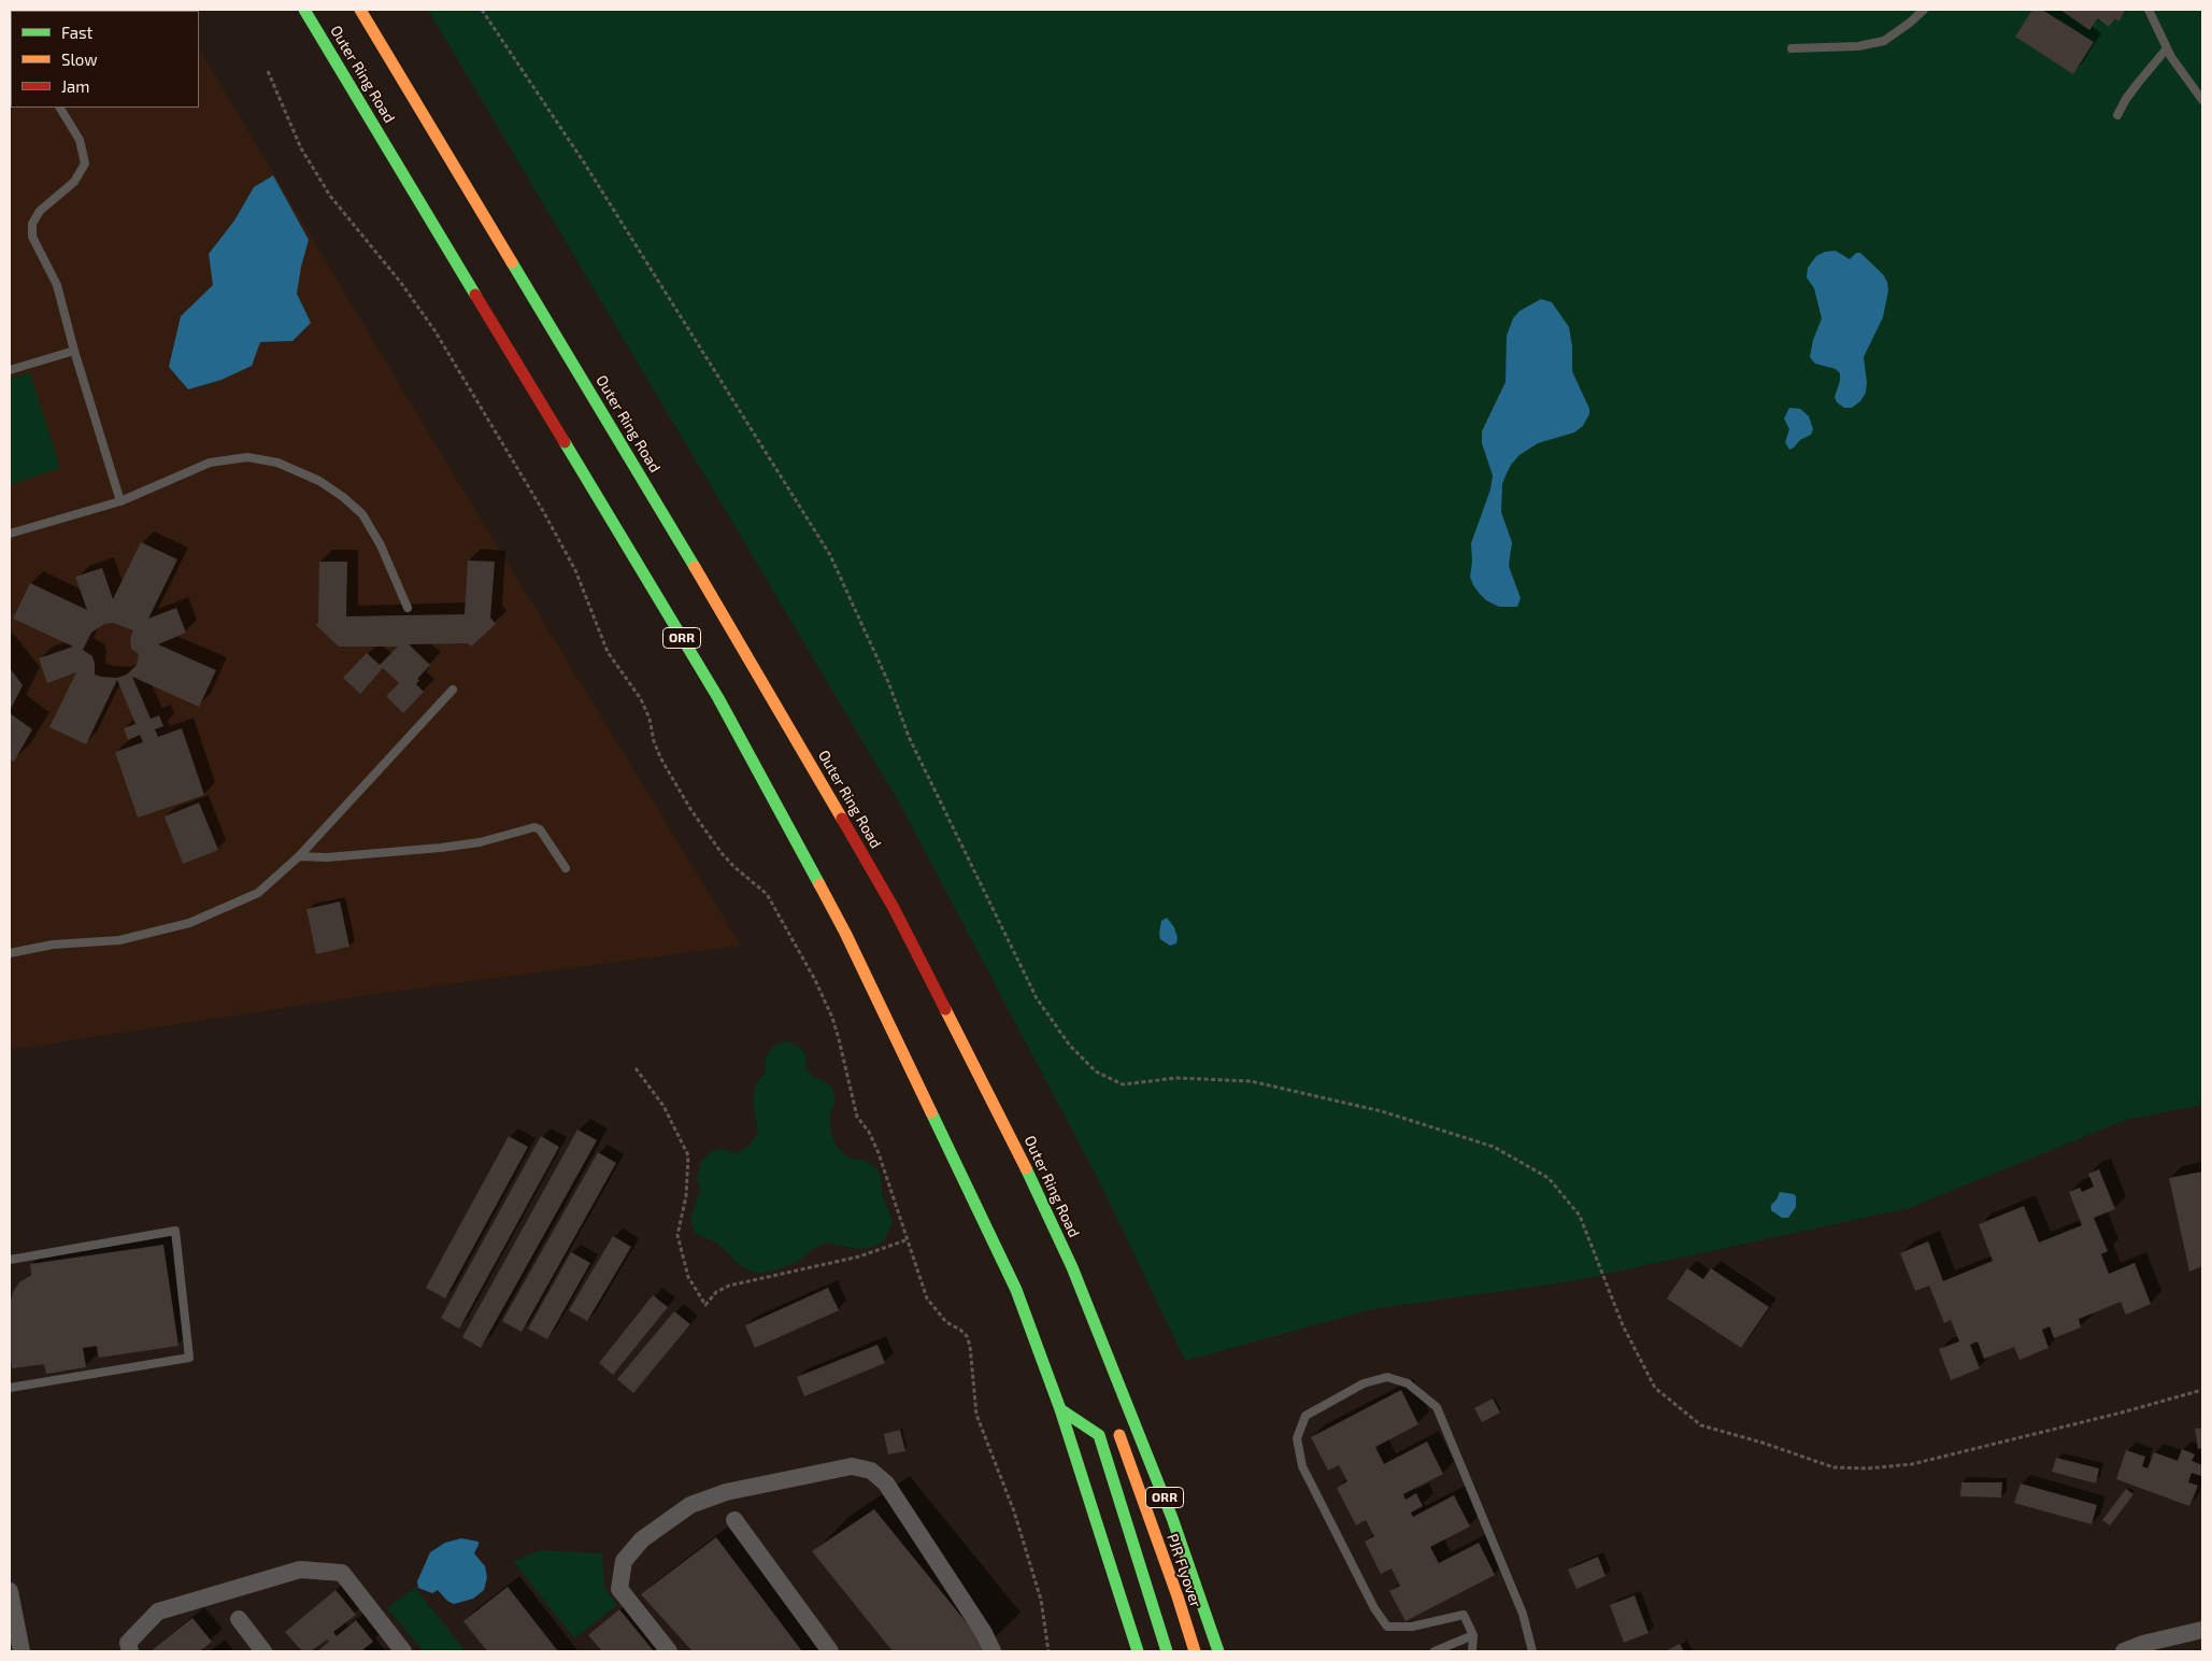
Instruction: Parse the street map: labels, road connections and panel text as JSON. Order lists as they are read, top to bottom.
{
  "streets": {
    "highway": ["Outer Ring Road", "ORR", "PJR Flyover"]
  },
  "legend": ["Fast", "Slow", "Jam"]
}
